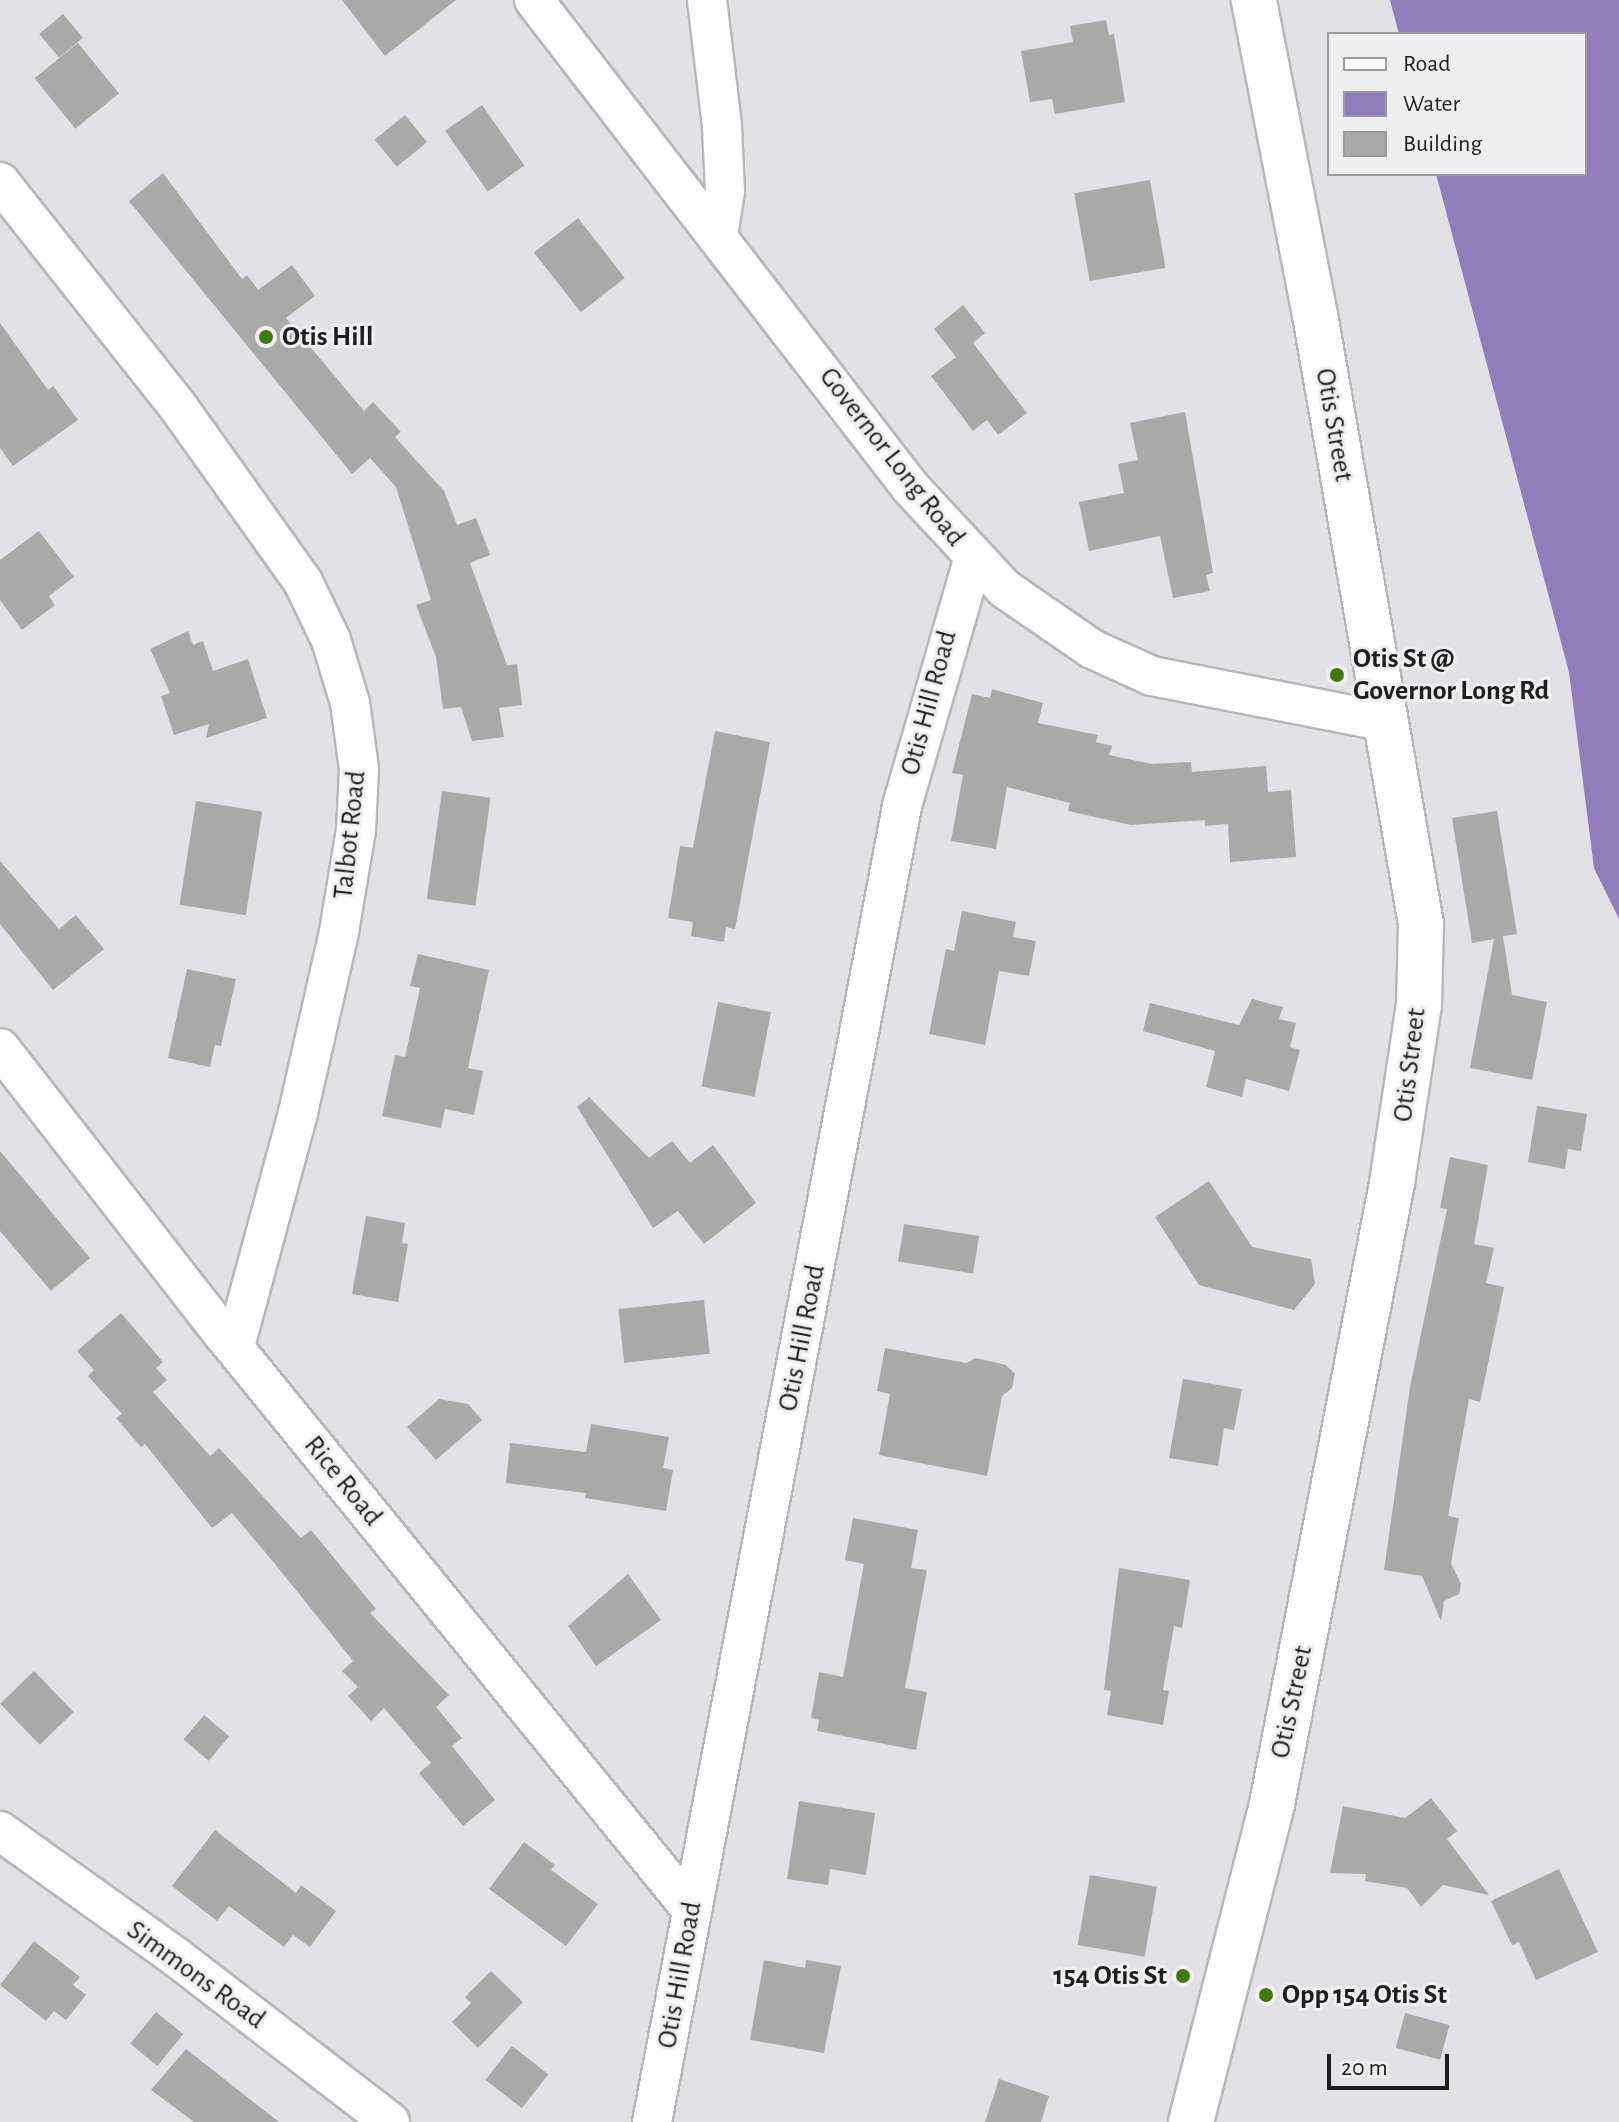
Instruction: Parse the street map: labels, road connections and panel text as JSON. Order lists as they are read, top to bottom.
{
  "streets": {
    "street": [
      "Otis Street",
      "Governor Long Road",
      "Otis Hill Road",
      "Talbot Road",
      "Rice Road",
      "Simmons Road"
    ]
  },
  "crossings": [
    ["Otis Street", "Governor Long Road"],
    ["Governor Long Road", "Otis Hill Road"],
    ["Otis Hill Road", "Rice Road"],
    ["Talbot Road", "Rice Road"]
  ],
  "places": [
    "Otis Hill",
    "Otis St @ Governor Long Rd",
    "154 Otis St",
    "Opp 154 Otis St"
  ],
  "legend": ["Road", "Water", "Building"],
  "scale_bar": "20 m"
}
